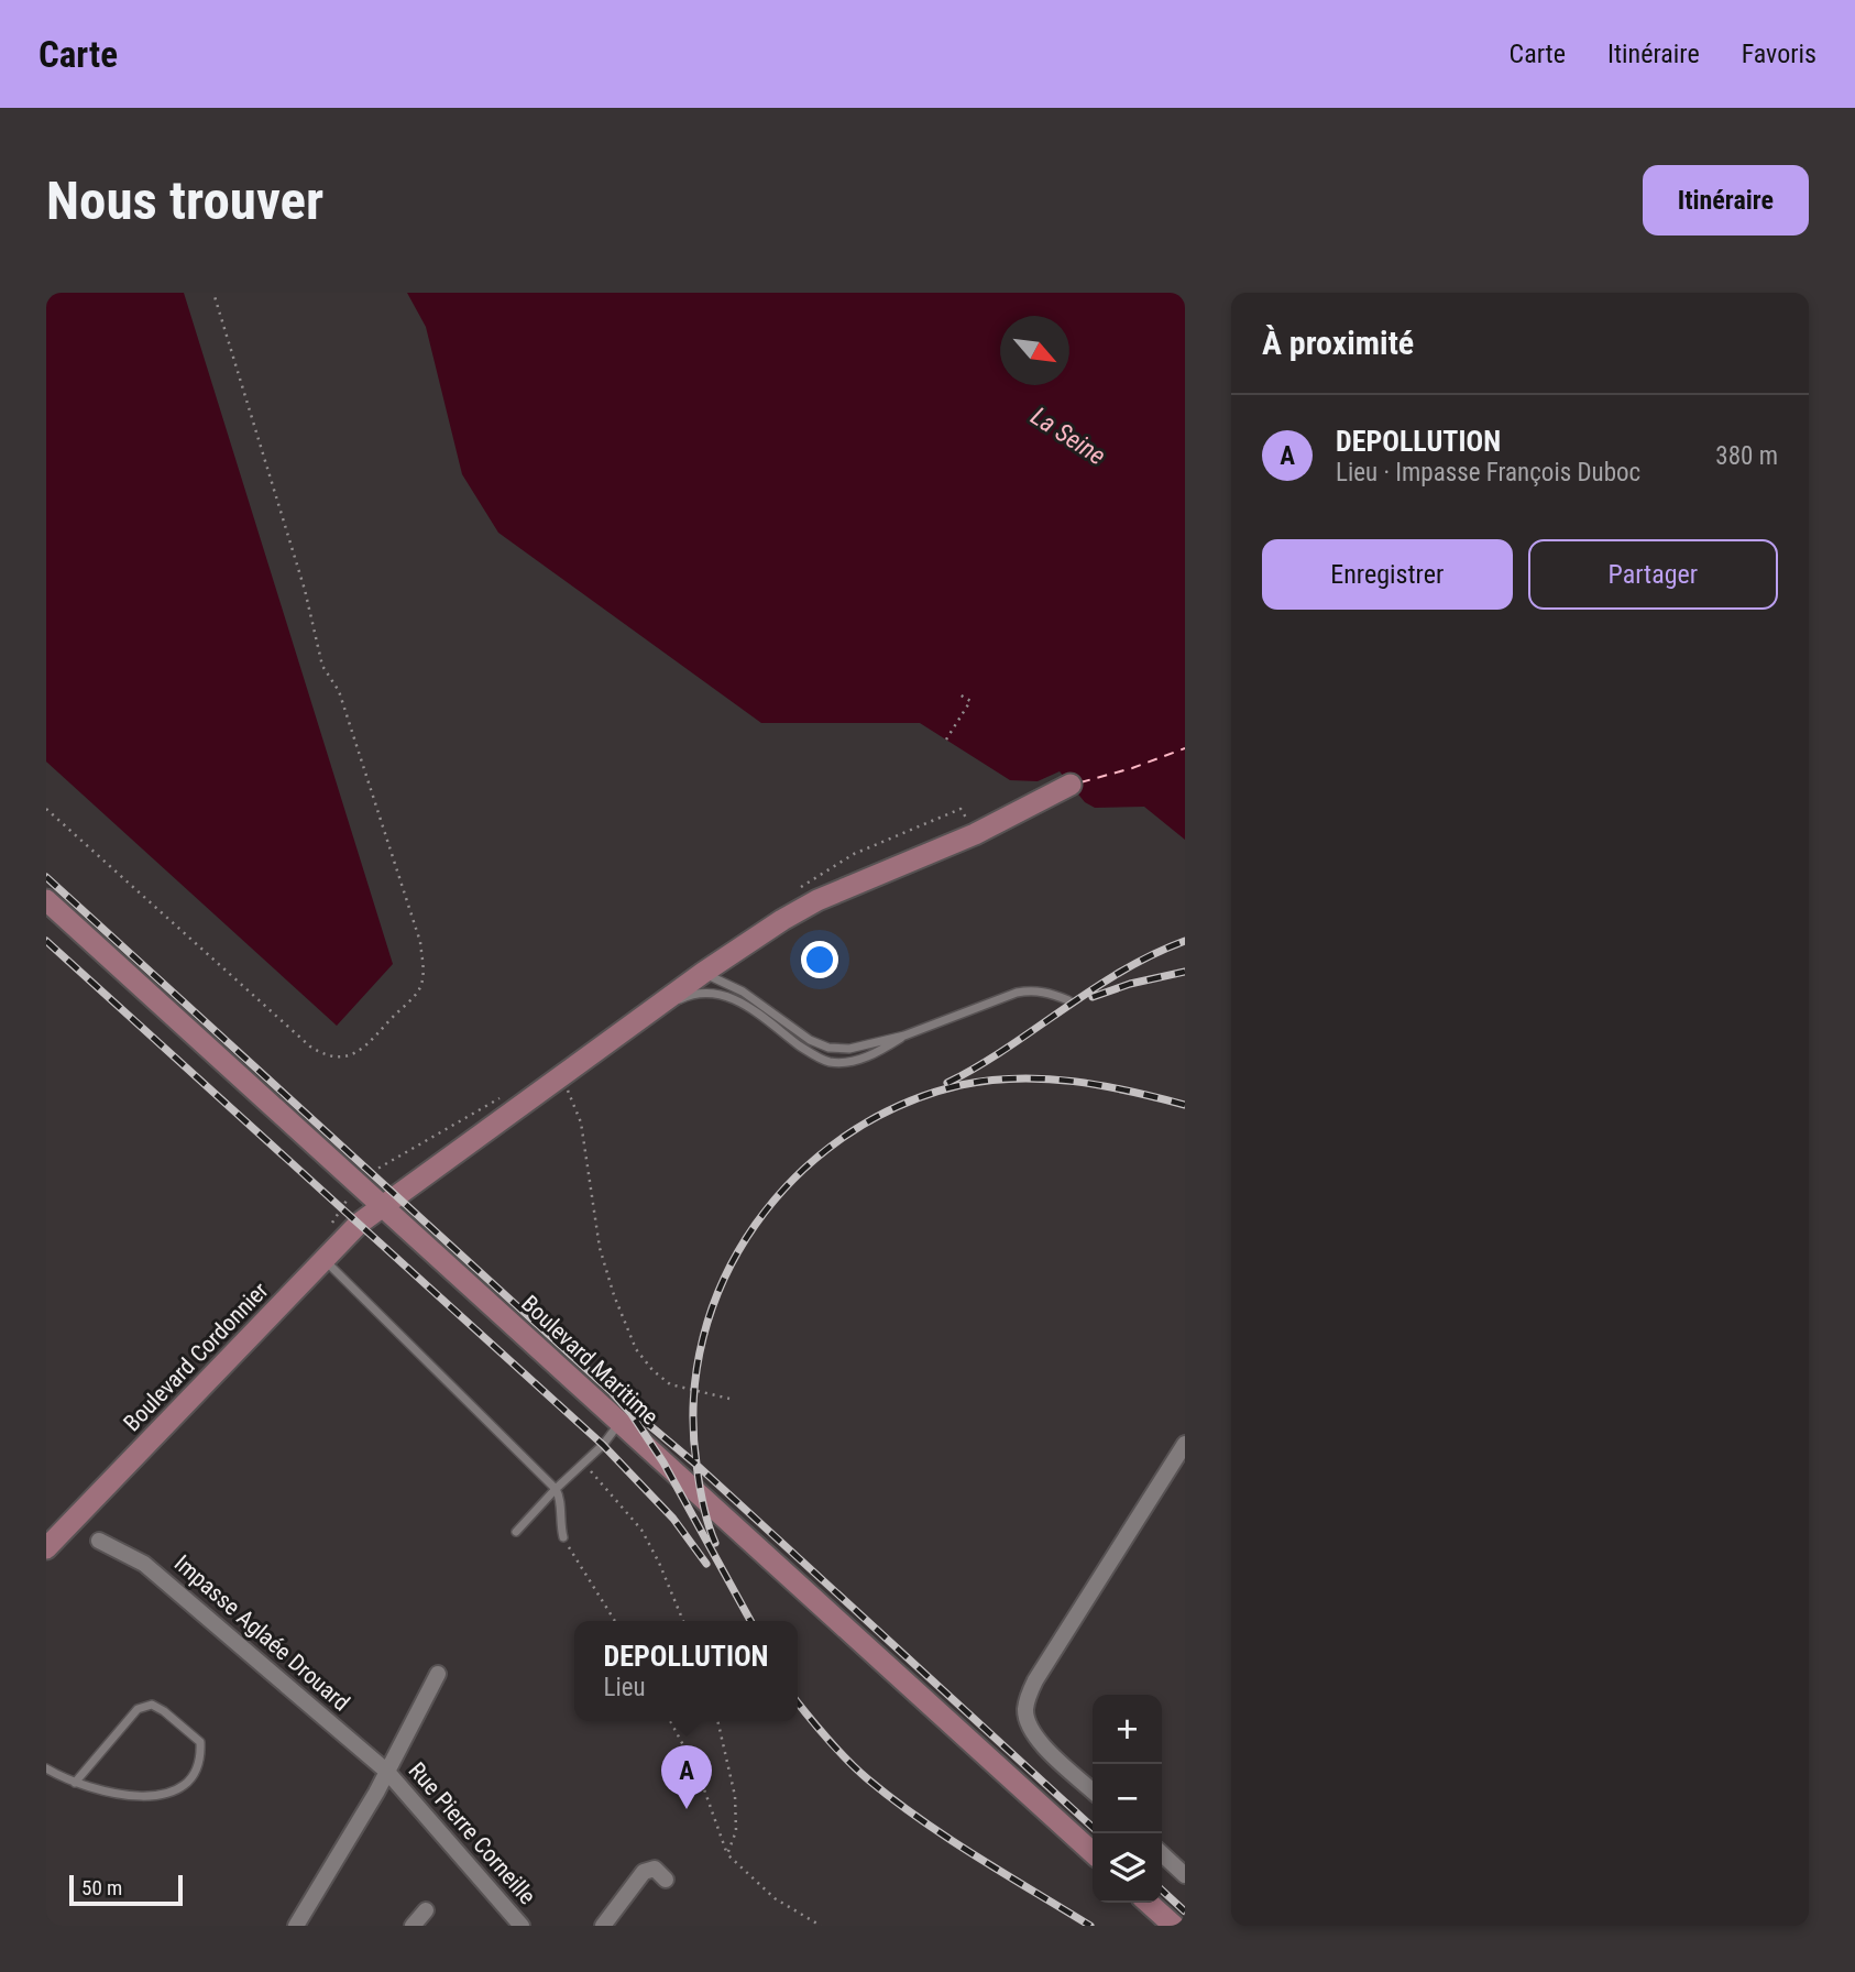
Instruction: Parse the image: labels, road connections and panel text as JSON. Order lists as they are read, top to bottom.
{
  "streets": {
    "street": [
      "Boulevard Cordonnier",
      "Boulevard Maritime",
      "Impasse Aglaée Drouard",
      "Rue Pierre Corneille"
    ]
  },
  "crossings": [
    ["Boulevard Cordonnier", "Boulevard Maritime"],
    ["Impasse Aglaée Drouard", "Rue Pierre Corneille"]
  ],
  "water": ["La Seine"],
  "scale_bar": "50 m",
  "north": "bottom right",
  "page": {
    "header": "Carte",
    "nav": ["Carte", "Itinéraire", "Favoris"],
    "buttons": [
      "Itinéraire",
      ["Enregistrer", "Partager"]
    ],
    "title": "Nous trouver",
    "heading": "À proximité",
    "list": [
      {
        "mark": "A",
        "name": "DEPOLLUTION",
        "note": "Lieu · Impasse François Duboc",
        "value": "380 m"
      }
    ],
    "popup": ["DEPOLLUTION", "Lieu"],
    "map_buttons": ["+", "−"],
    "pins": "A",
    "scale": "50 m"
  }
}
